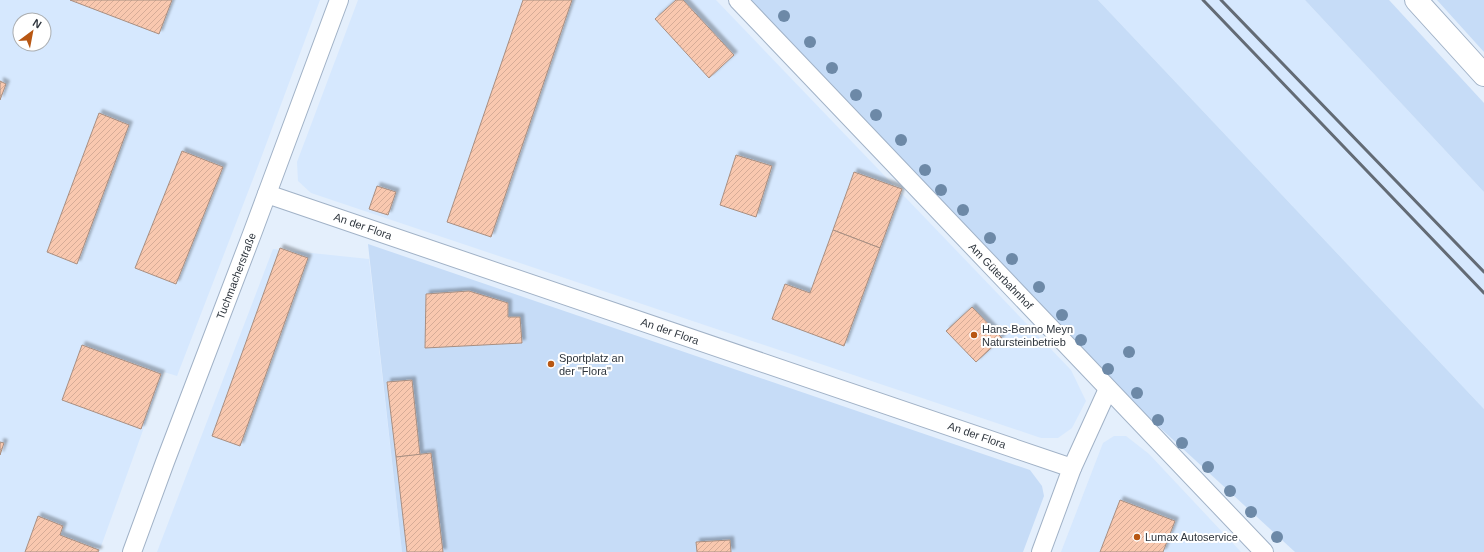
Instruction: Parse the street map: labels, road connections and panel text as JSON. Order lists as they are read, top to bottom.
{
  "streets": {
    "street": ["An der Flora", "Tuchmacherstraße", "Am Güterbahnhof"]
  },
  "crossings": [
    ["An der Flora", "Tuchmacherstraße"]
  ],
  "places": ["Hans-Benno Meyn Natursteinbetrieb", "Sportplatz an der \"Flora\"", "Lumax Autoservice"],
  "north": "top right"
}
